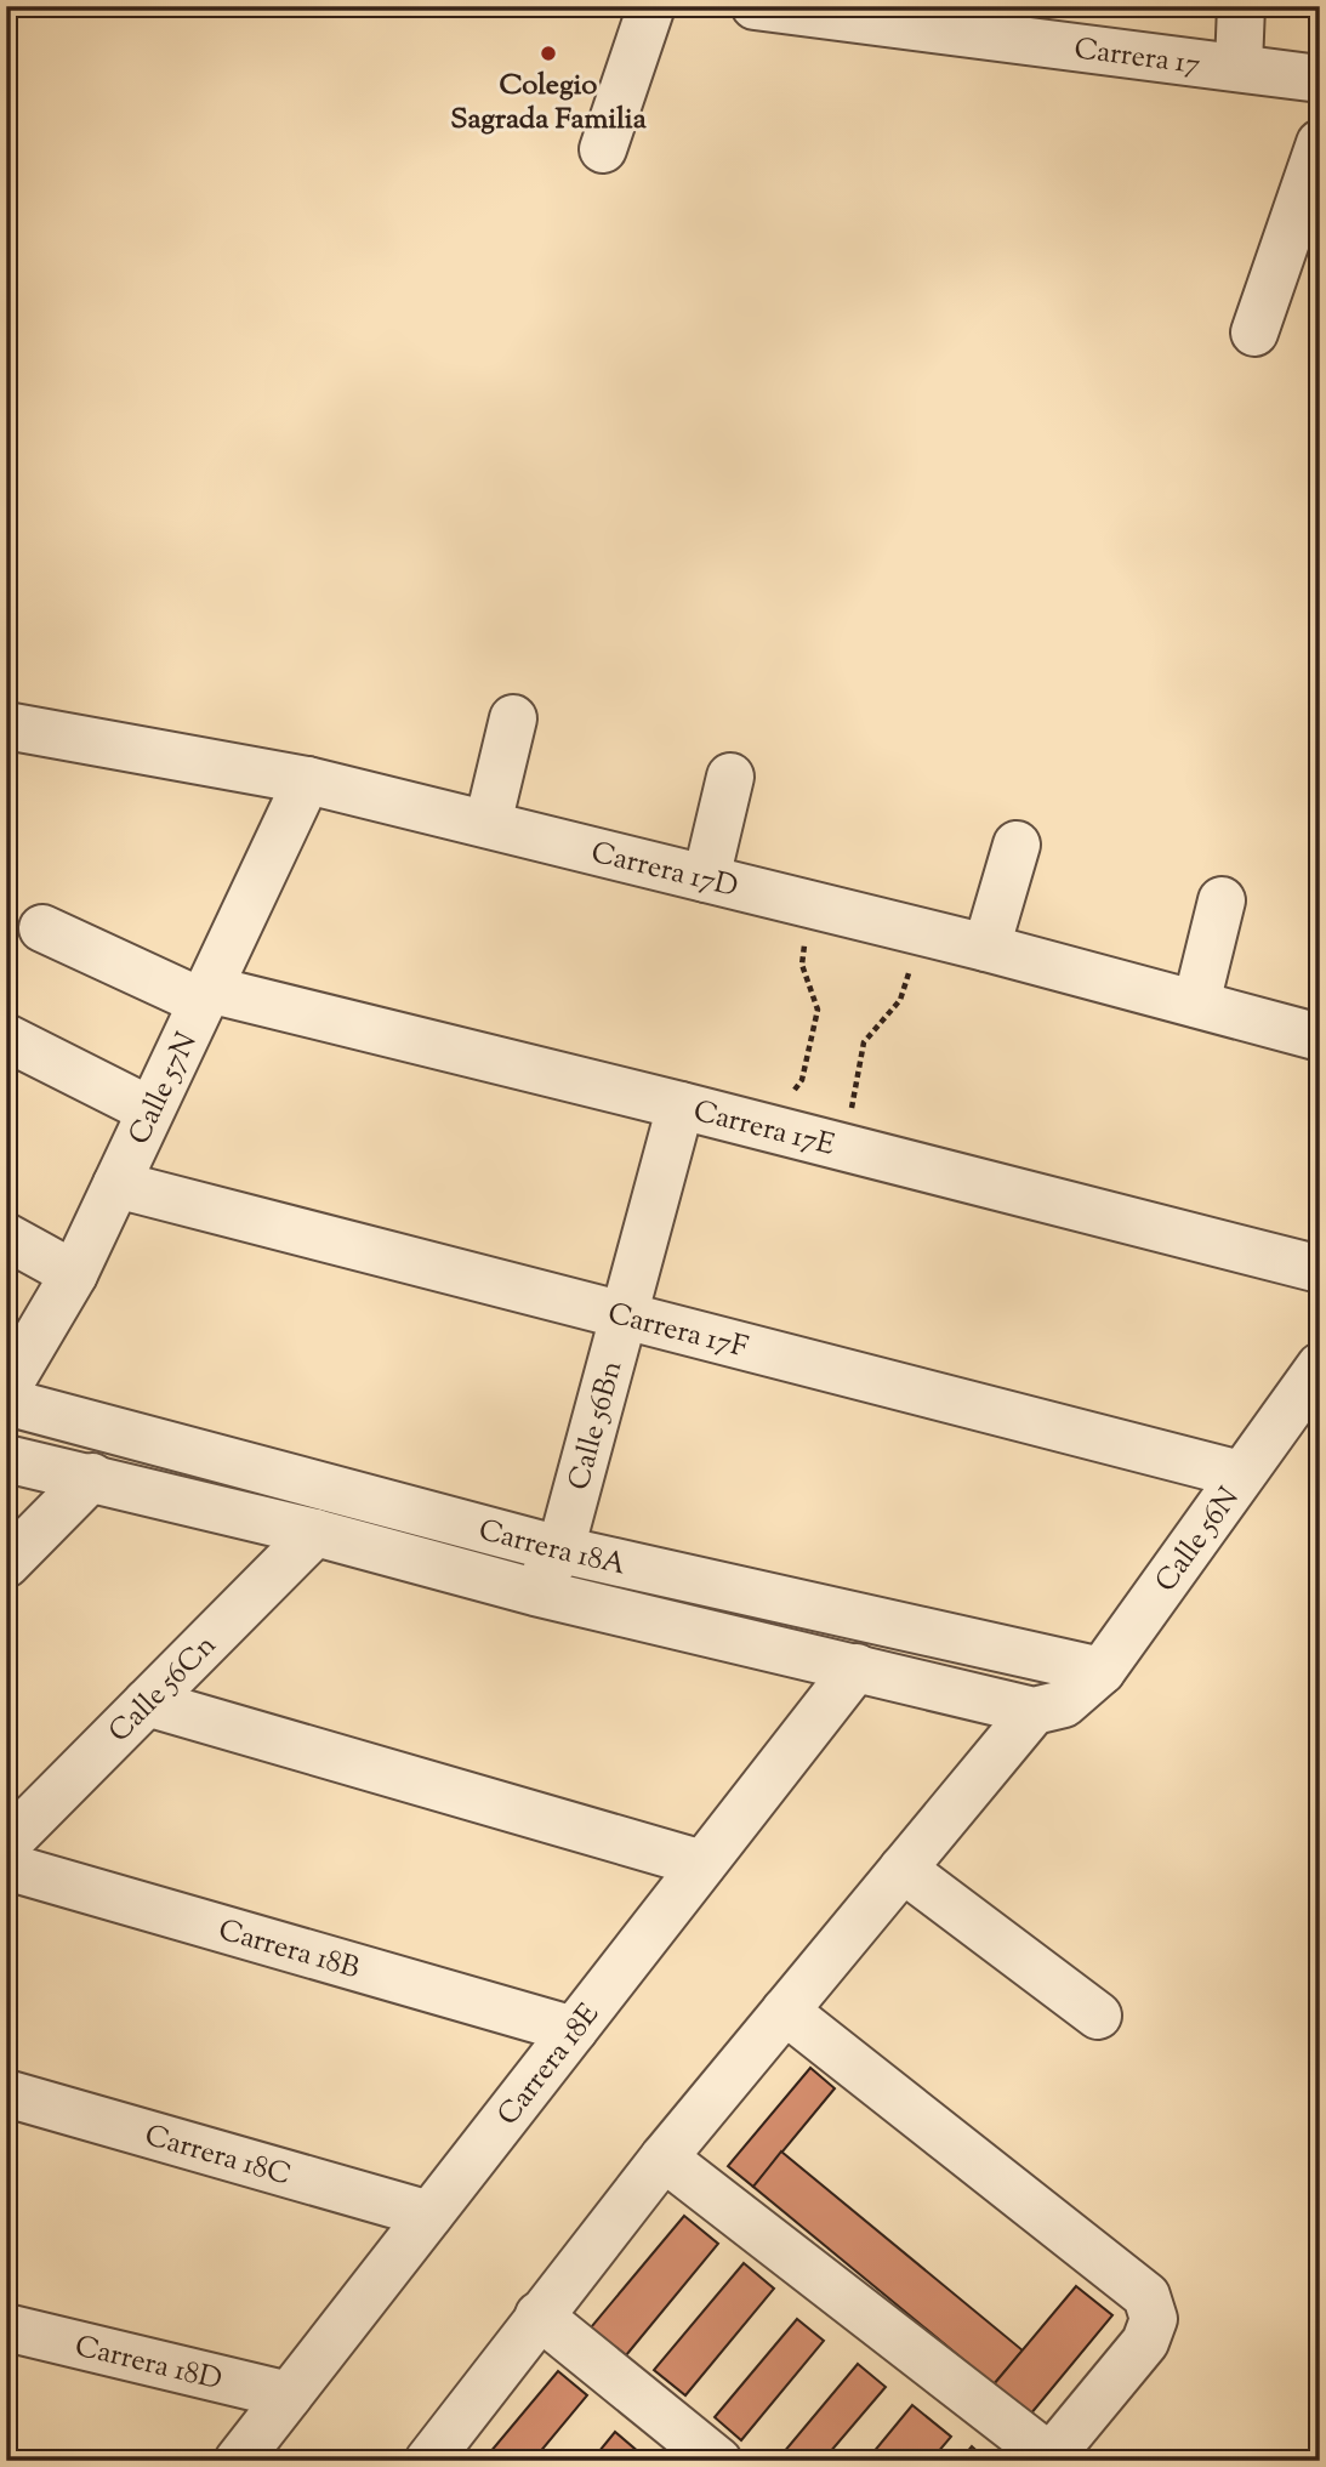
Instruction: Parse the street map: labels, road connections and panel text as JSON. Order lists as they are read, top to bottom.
{
  "streets": {
    "street": [
      "Carrera 17",
      "Carrera 17D",
      "Calle 57N",
      "Carrera 17E",
      "Carrera 17F",
      "Calle 56Bn",
      "Calle 56N",
      "Carrera 18A",
      "Calle 56Cn",
      "Carrera 18B",
      "Carrera 18E",
      "Carrera 18C",
      "Carrera 18D"
    ]
  },
  "crossings": [
    ["Carrera 17D", "Calle 57N"],
    ["Calle 57N", "Carrera 17E"],
    ["Calle 57N", "Carrera 17F"],
    ["Carrera 17E", "Calle 56Bn"],
    ["Carrera 17F", "Calle 56Bn"],
    ["Carrera 17F", "Calle 56N"],
    ["Calle 56Bn", "Carrera 18A"],
    ["Calle 56N", "Carrera 18A"],
    ["Carrera 18A", "Calle 56Cn"],
    ["Carrera 18A", "Carrera 18E"],
    ["Carrera 18B", "Carrera 18E"],
    ["Carrera 18E", "Carrera 18C"],
    ["Carrera 18E", "Carrera 18D"]
  ],
  "places": ["Colegio Sagrada Familia"]
}
